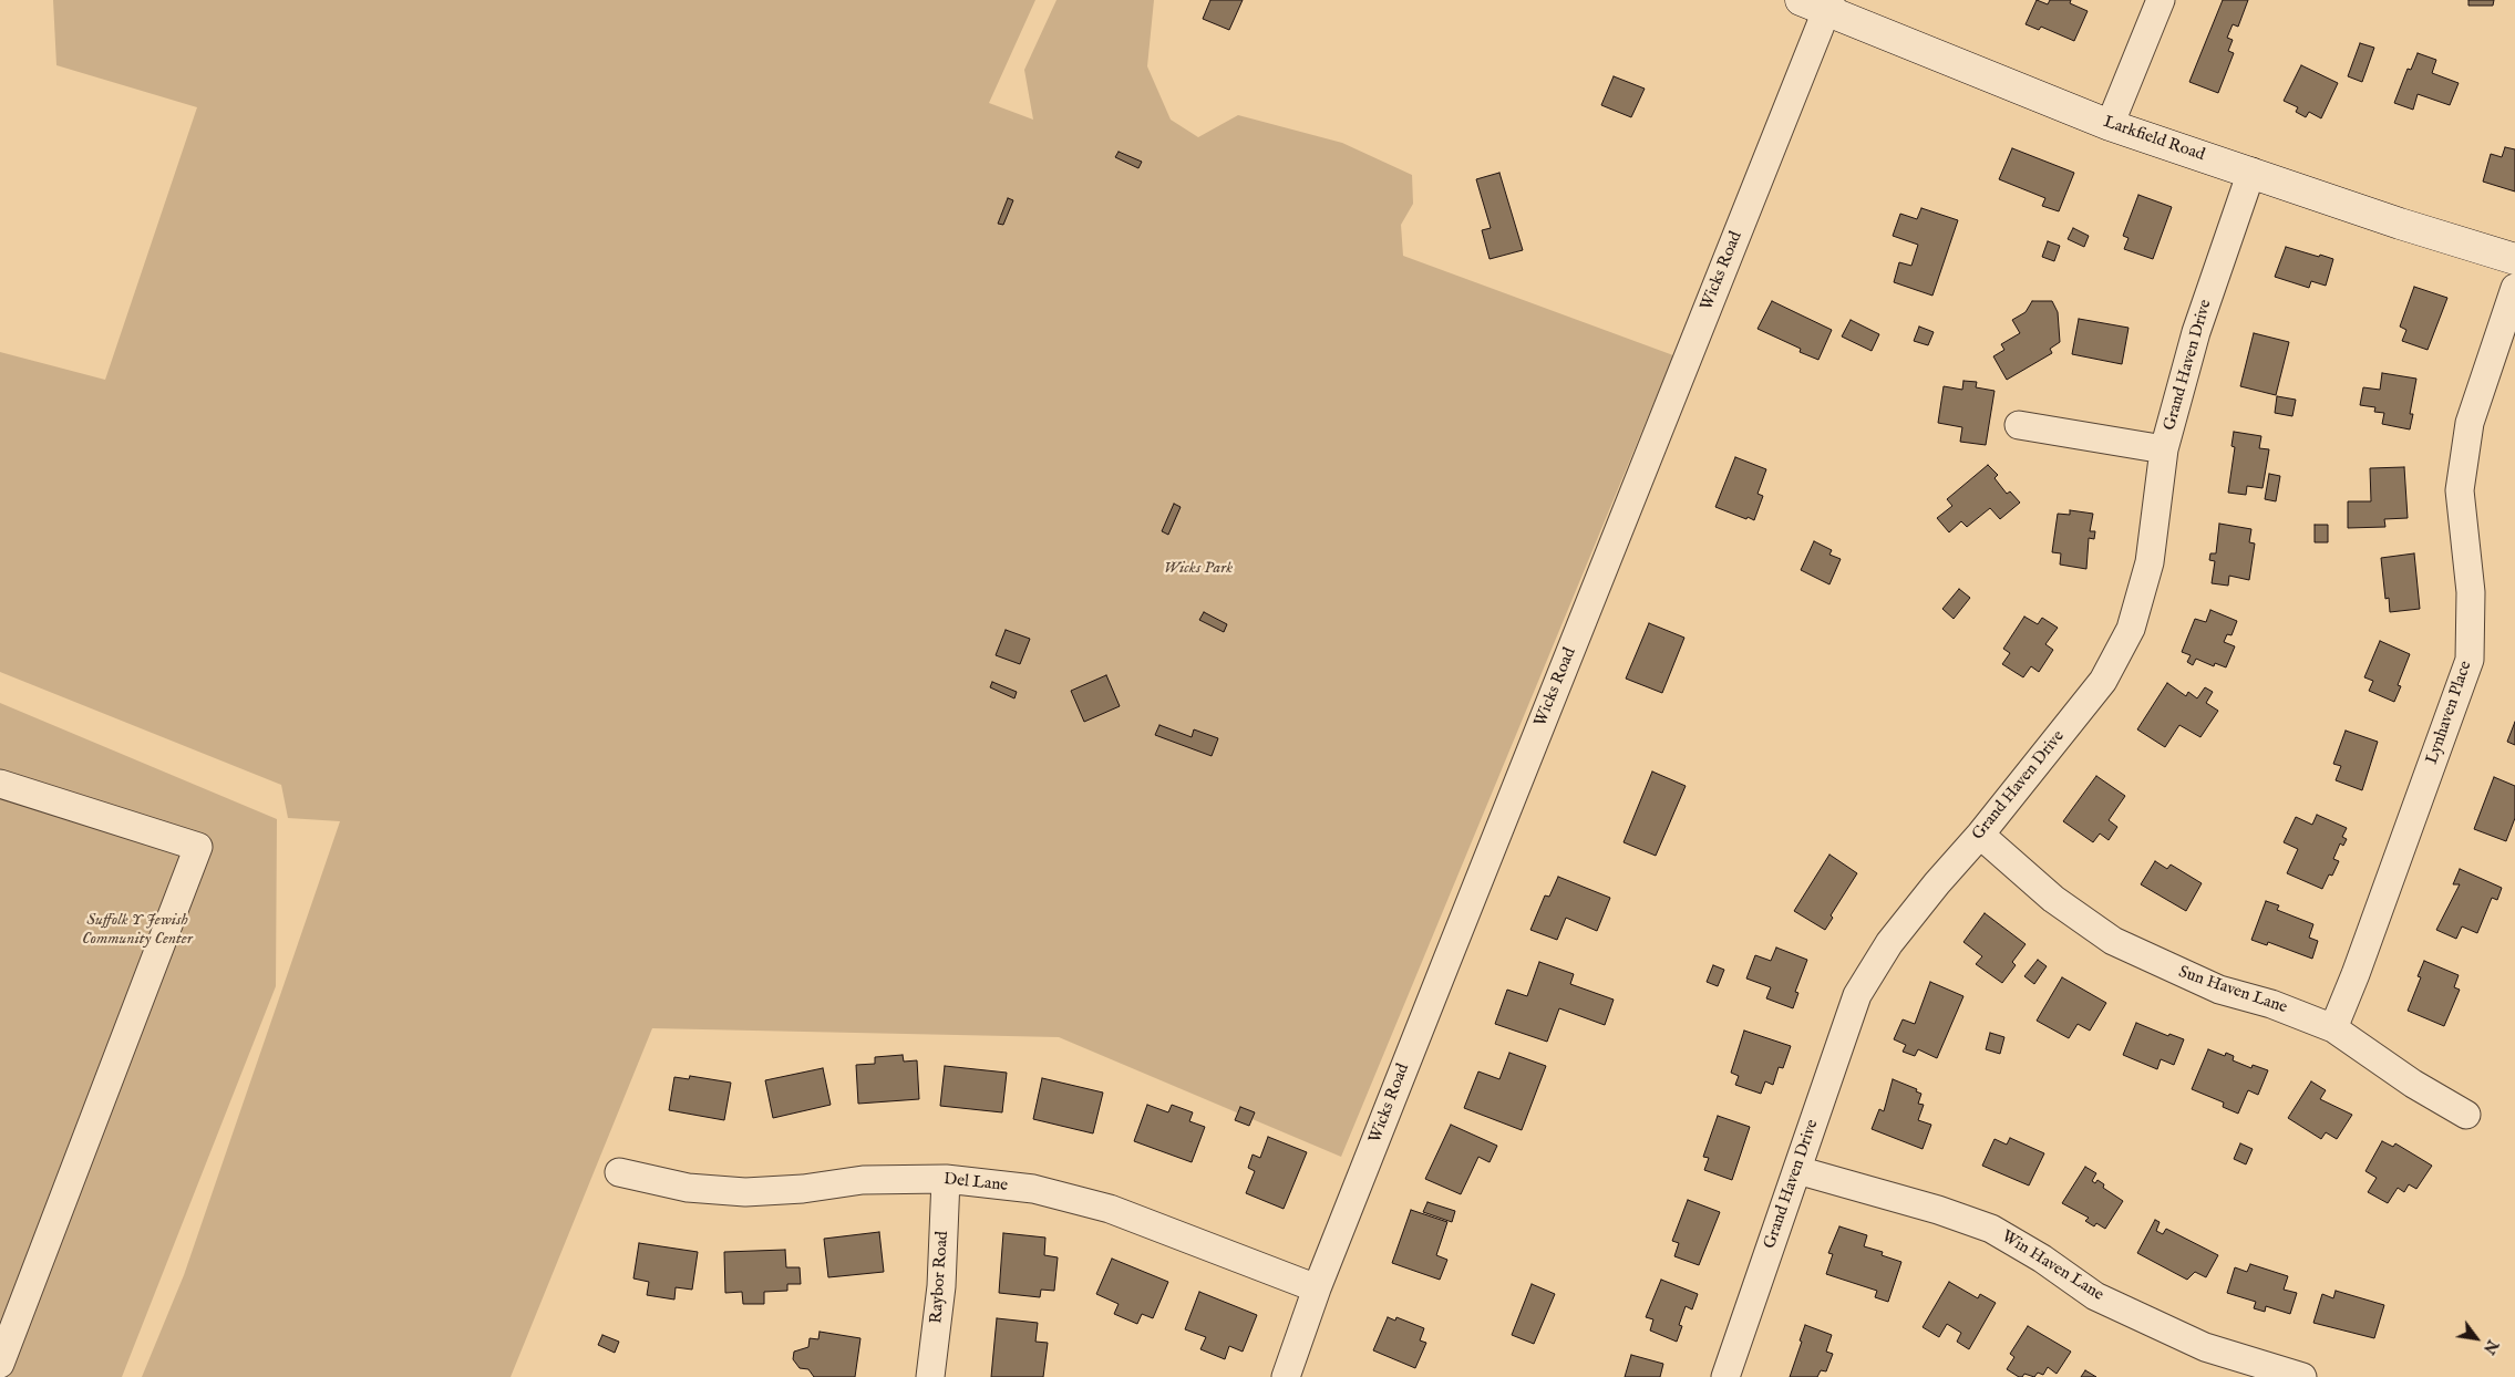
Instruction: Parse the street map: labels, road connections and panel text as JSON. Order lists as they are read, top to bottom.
{
  "streets": {
    "main road": ["Larkfield Road"],
    "street": [
      "Wicks Road",
      "Grand Haven Drive",
      "Lynhaven Place",
      "Sun Haven Lane",
      "Del Lane",
      "Win Haven Lane",
      "Raybor Road"
    ]
  },
  "crossings": [
    ["Larkfield Road", "Wicks Road"],
    ["Larkfield Road", "Grand Haven Drive"],
    ["Wicks Road", "Del Lane"],
    ["Grand Haven Drive", "Sun Haven Lane"],
    ["Grand Haven Drive", "Win Haven Lane"],
    ["Lynhaven Place", "Sun Haven Lane"],
    ["Del Lane", "Raybor Road"]
  ],
  "parks": ["Wicks Park", "Suffolk Y Jewish Community Center"],
  "north": "bottom right"
}
